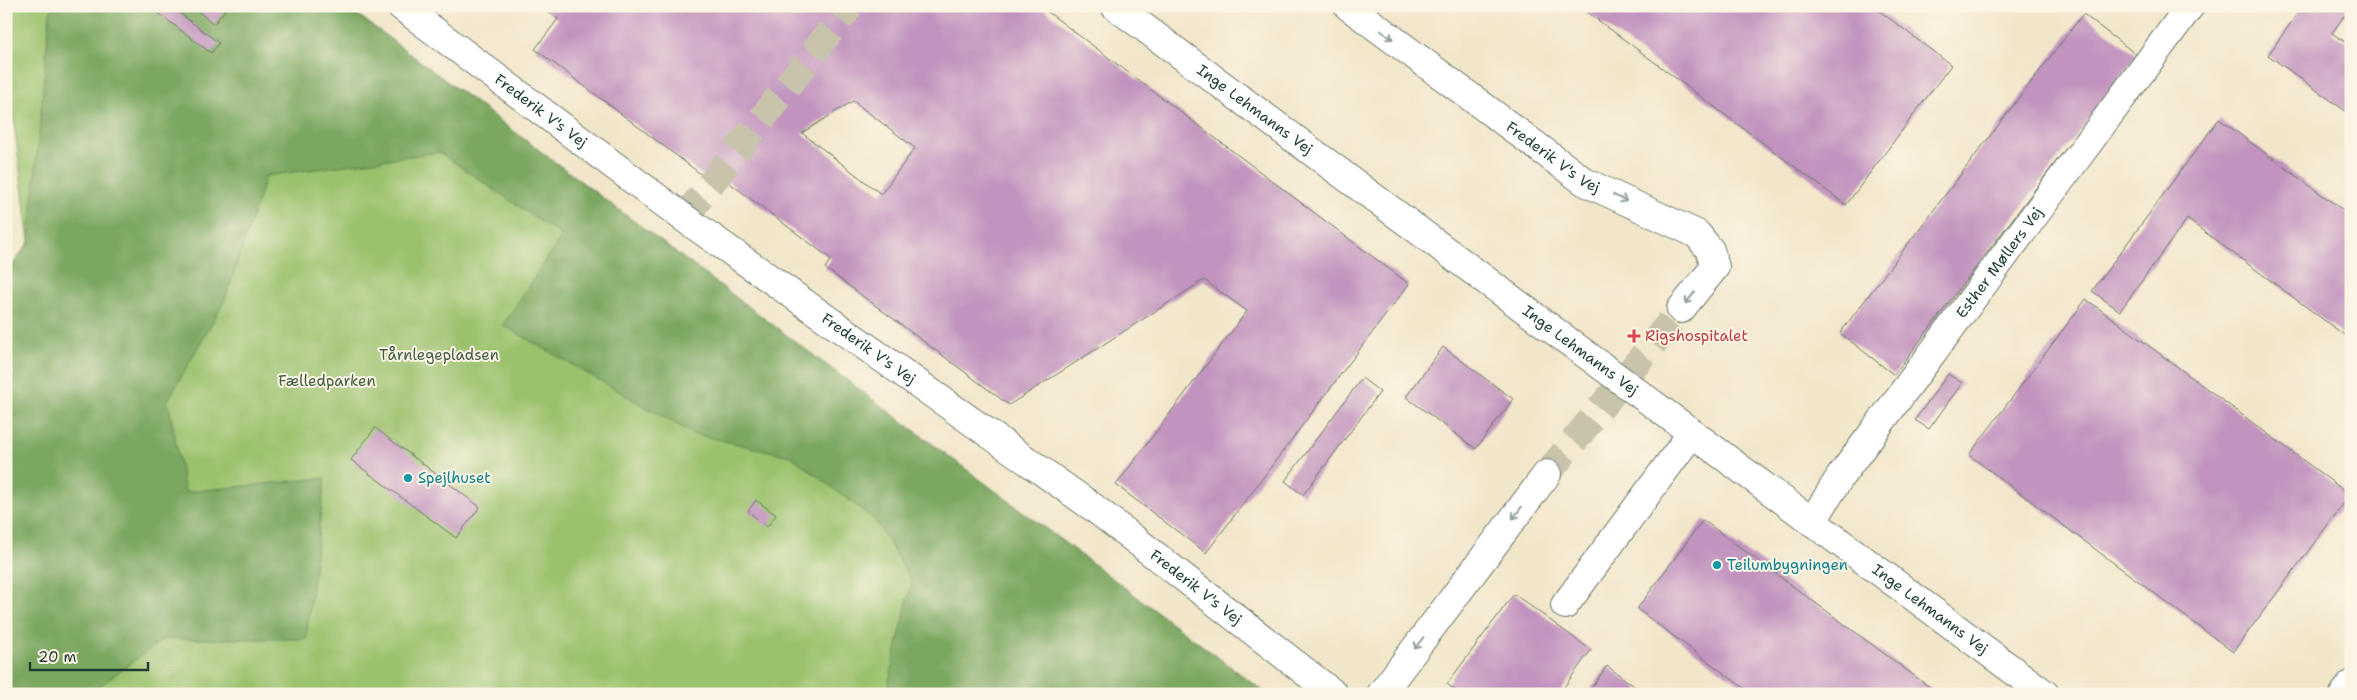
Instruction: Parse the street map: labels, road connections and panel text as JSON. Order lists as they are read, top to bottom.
{
  "streets": {
    "street": ["Inge Lehmanns Vej", "Frederik V's Vej", "Esther Møllers Vej"]
  },
  "crossings": [
    ["Inge Lehmanns Vej", "Esther Møllers Vej"]
  ],
  "parks": ["Tårnlegepladsen", "Fælledparken"],
  "places": {
    "health": ["Rigshospitalet"],
    "other": ["Spejlhuset", "Teilumbygningen"]
  },
  "scale_bar": "20 m"
}
